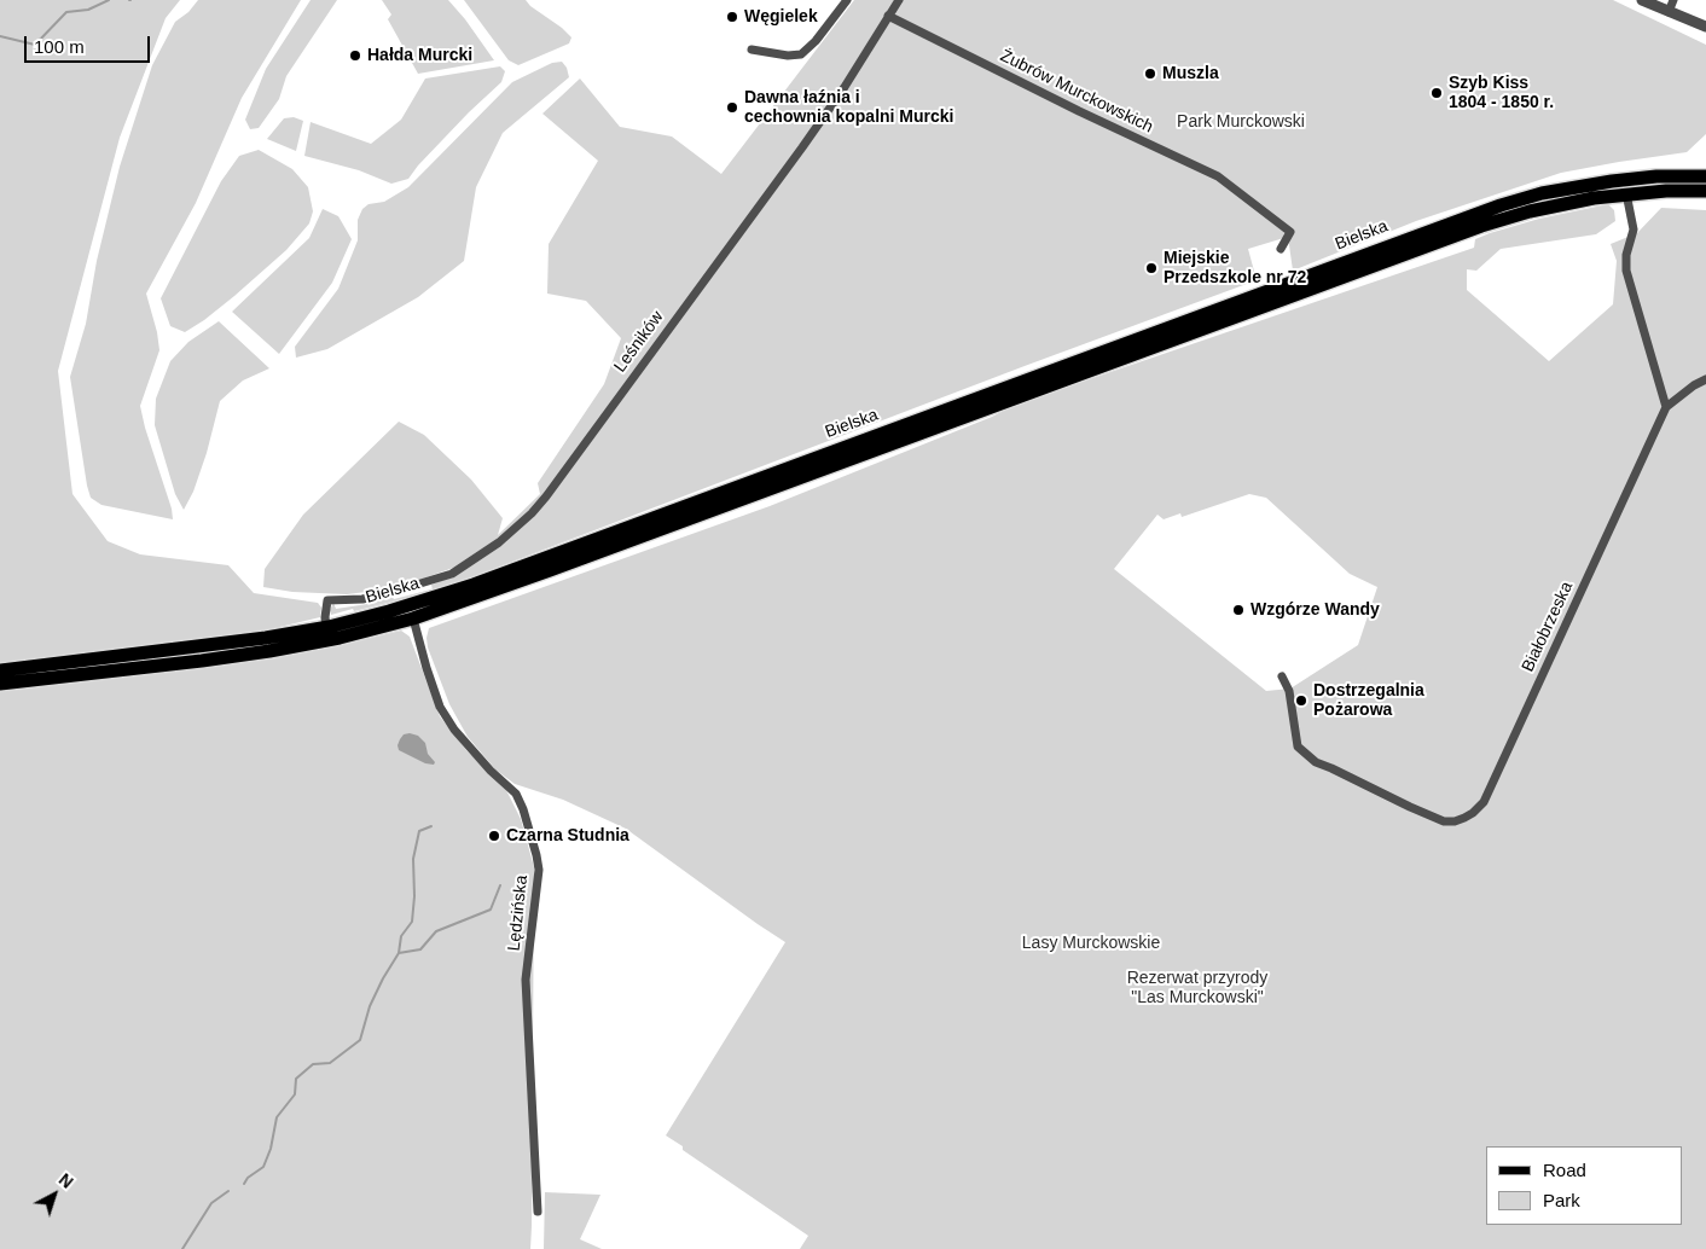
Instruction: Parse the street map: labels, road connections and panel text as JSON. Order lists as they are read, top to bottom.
{
  "streets": {
    "main road": ["Bielska"],
    "street": [
      "Żubrów Murckowskich",
      "Leśników",
      "Białobrzeska",
      "Lędzińska"
    ]
  },
  "crossings": [
    ["Żubrów Murckowskich", "Leśników"],
    ["Bielska", "Leśników"],
    ["Bielska", "Lędzińska"]
  ],
  "parks": ["Park Murckowski", "Lasy Murckowskie", "Rezerwat przyrody \"Las Murckowski\""],
  "places": [
    "Węgielek",
    "Hałda Murcki",
    "Muszla",
    "Szyb Kiss 1804 - 1850 r.",
    "Dawna łaźnia i cechownia kopalni Murcki",
    "Miejskie Przedszkole nr 72",
    "Wzgórze Wandy",
    "Dostrzegalnia Pożarowa",
    "Czarna Studnia"
  ],
  "legend": ["Road", "Park"],
  "scale_bar": "100 m",
  "north": "top right"
}
